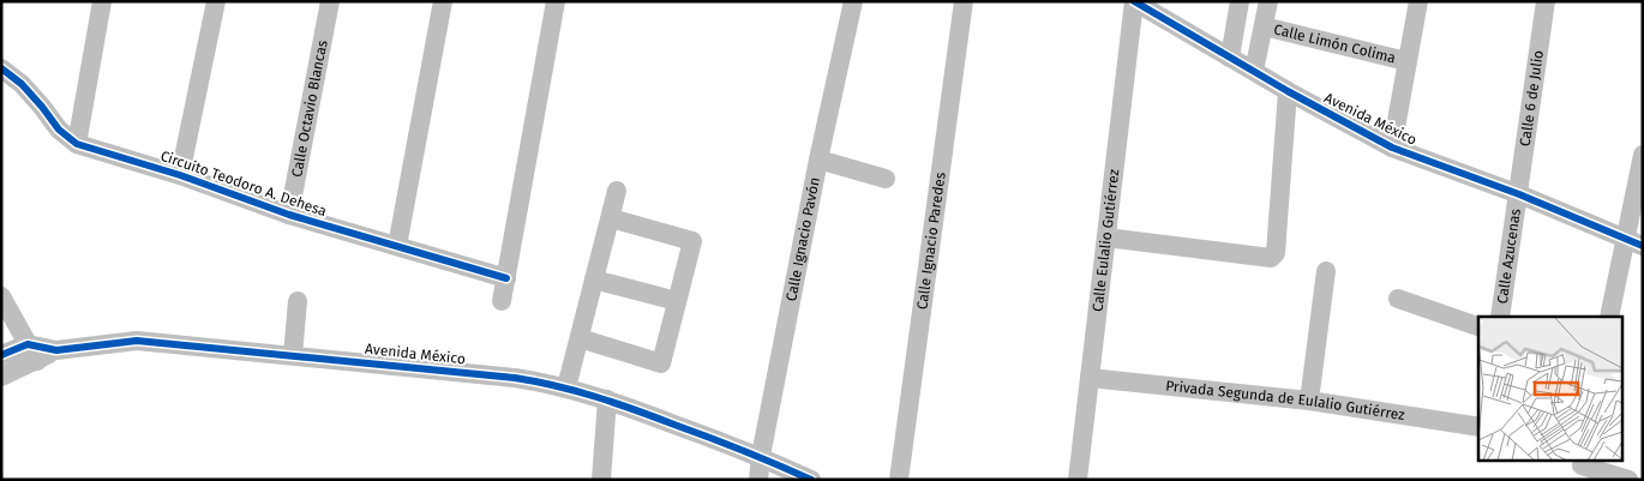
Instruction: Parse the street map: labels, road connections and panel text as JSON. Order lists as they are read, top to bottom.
{
  "streets": {
    "street": [
      "Calle Limón Colima",
      "Calle 6 de Julio",
      "Calle Octavio Blancas",
      "Avenida México",
      "Circuito Teodoro A. Dehesa",
      "Calle Ignacio Pavón",
      "Calle Ignacio Paredes",
      "Calle Eulalio Gutiérrez",
      "Calle Azucenas",
      "Privada Segunda de Eulalio Gutiérrez"
    ]
  },
  "crossings": [
    ["Calle 6 de Julio", "Avenida México"],
    ["Calle 6 de Julio", "Calle Azucenas"],
    ["Calle Octavio Blancas", "Circuito Teodoro A. Dehesa"],
    ["Avenida México", "Calle Ignacio Pavón"],
    ["Avenida México", "Calle Eulalio Gutiérrez"],
    ["Avenida México", "Calle Azucenas"],
    ["Calle Eulalio Gutiérrez", "Privada Segunda de Eulalio Gutiérrez"]
  ]
}
